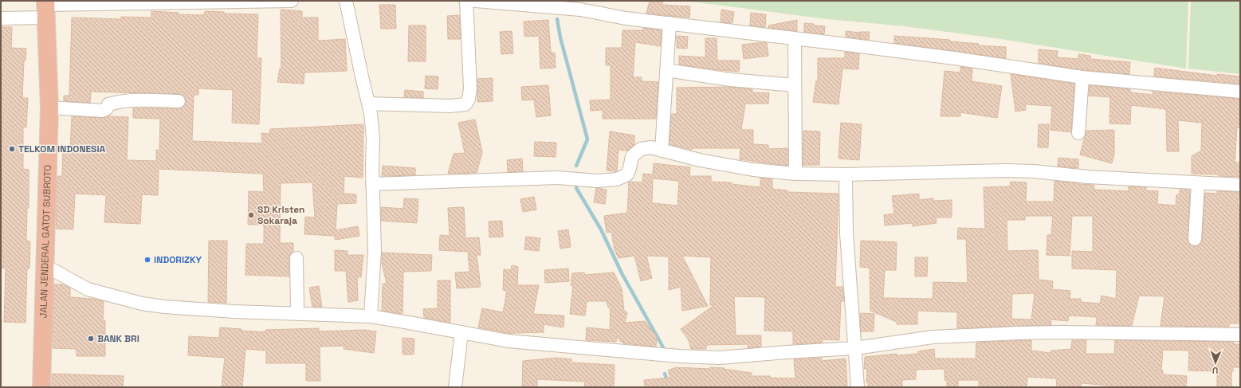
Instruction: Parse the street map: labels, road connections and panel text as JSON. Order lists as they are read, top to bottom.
{
  "streets": {
    "highway": ["JALAN JENDERAL GATOT SUBROTO"]
  },
  "places": [
    "TELKOM INDONESIA",
    "SD Kristen Sokaraja",
    "INDORIZKY",
    "BANK BRI"
  ],
  "north": "bottom"
}
